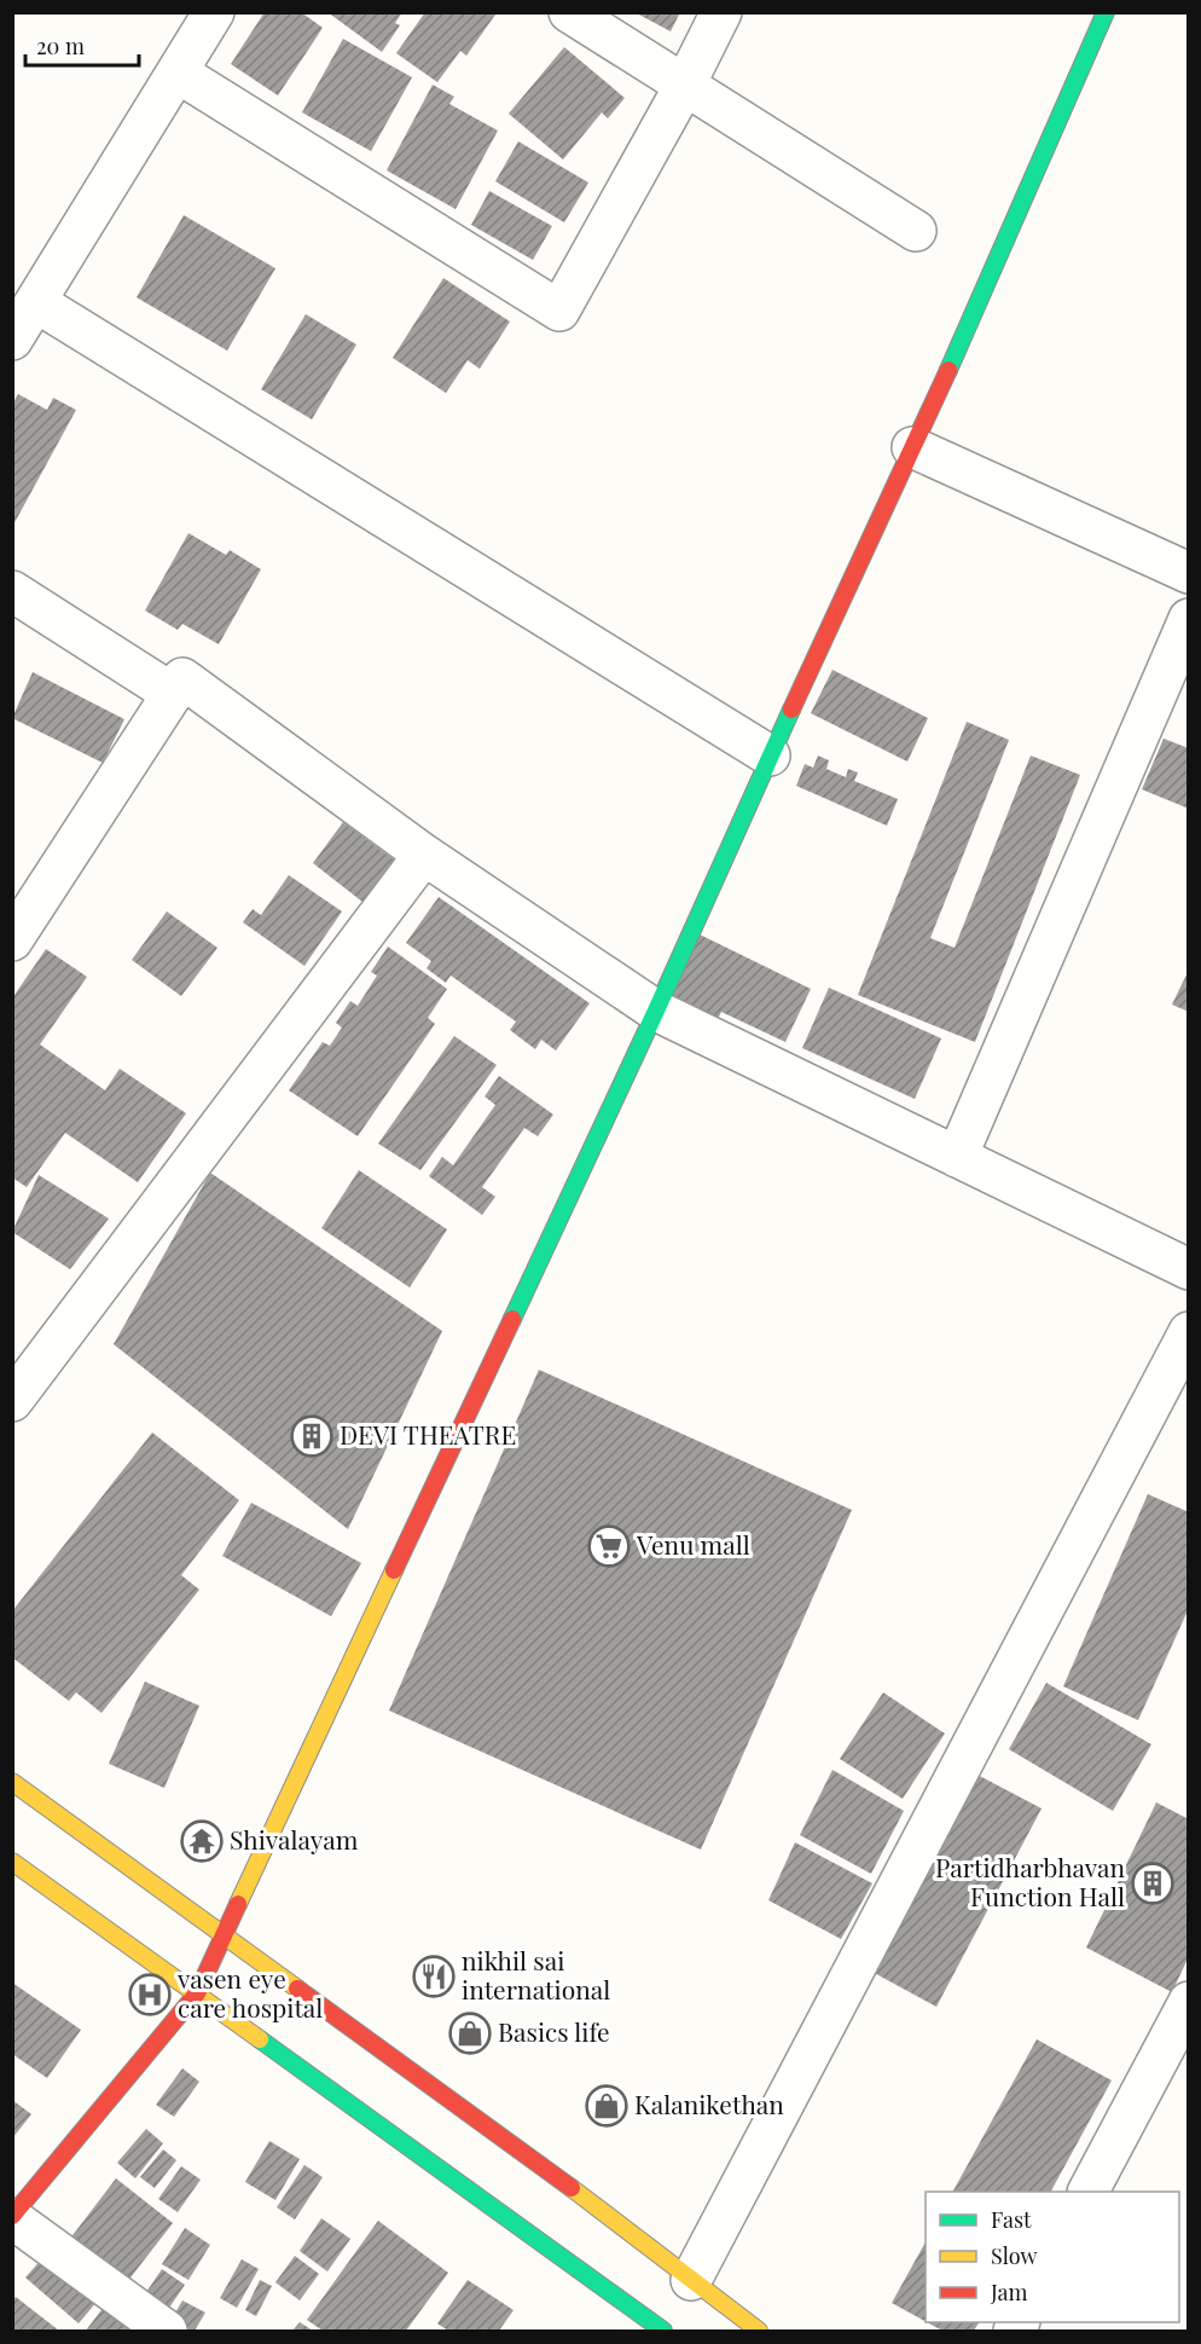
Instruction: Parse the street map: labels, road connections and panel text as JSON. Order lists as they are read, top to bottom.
{
  "places": {
    "building": ["DEVI THEATRE", "Partidharbhavan Function Hall"],
    "supermarket": ["Venu mall"],
    "temple": ["Shivalayam"],
    "restaurant": ["nikhil sai international"],
    "hospital": ["vasen eye care hospital"],
    "shop": ["Basics life", "Kalanikethan"]
  },
  "legend": ["Fast", "Slow", "Jam"],
  "scale_bar": "20 m"
}
